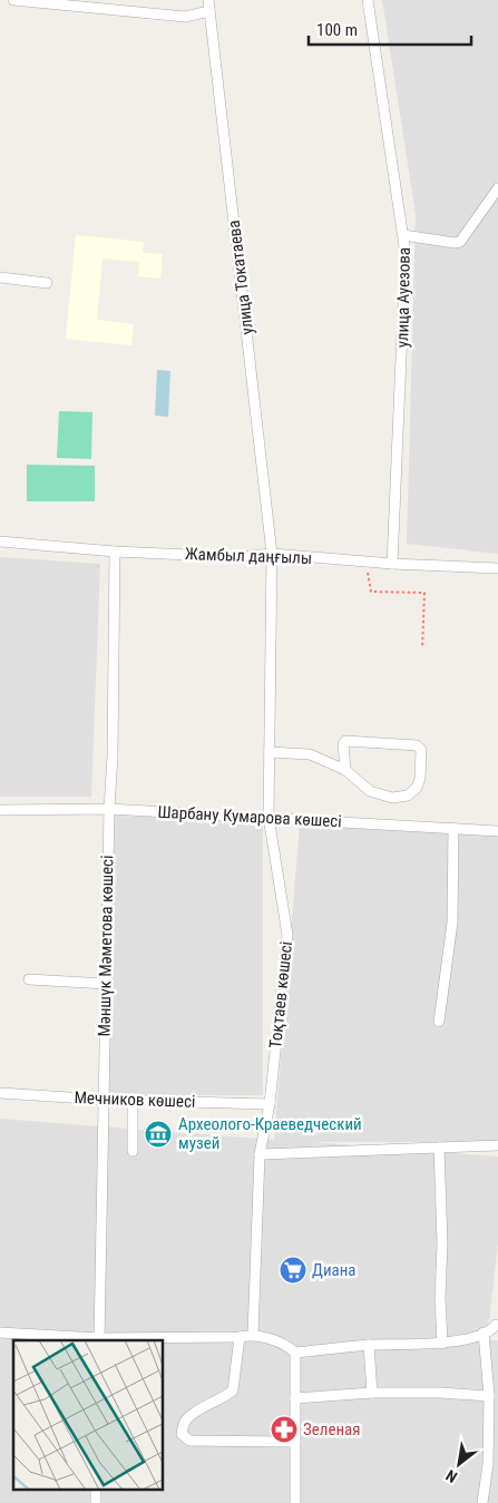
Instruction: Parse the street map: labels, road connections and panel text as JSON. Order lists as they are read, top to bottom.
{
  "streets": {
    "street": [
      "улица Токатаева",
      "улица Ауезова",
      "Жамбыл даңғылы",
      "Шарбану Кумарова көшесі",
      "Мәншүк Мәметова көшесі",
      "Тоқтаев көшесі",
      "Мечников көшесі"
    ]
  },
  "crossings": [
    ["улица Токатаева", "Жамбыл даңғылы"],
    ["улица Токатаева", "Тоқтаев көшесі"],
    ["улица Ауезова", "Жамбыл даңғылы"],
    ["Жамбыл даңғылы", "Мәншүк Мәметова көшесі"],
    ["Жамбыл даңғылы", "Тоқтаев көшесі"],
    ["Шарбану Кумарова көшесі", "Мәншүк Мәметова көшесі"],
    ["Шарбану Кумарова көшесі", "Тоқтаев көшесі"],
    ["Мәншүк Мәметова көшесі", "Мечников көшесі"],
    ["Тоқтаев көшесі", "Мечников көшесі"]
  ],
  "places": {
    "museum": ["Археолого-Краеведческий музей"],
    "supermarket": ["Диана"],
    "pharmacy": ["Зеленая"]
  },
  "scale_bar": "100 m",
  "north": "bottom left"
}
